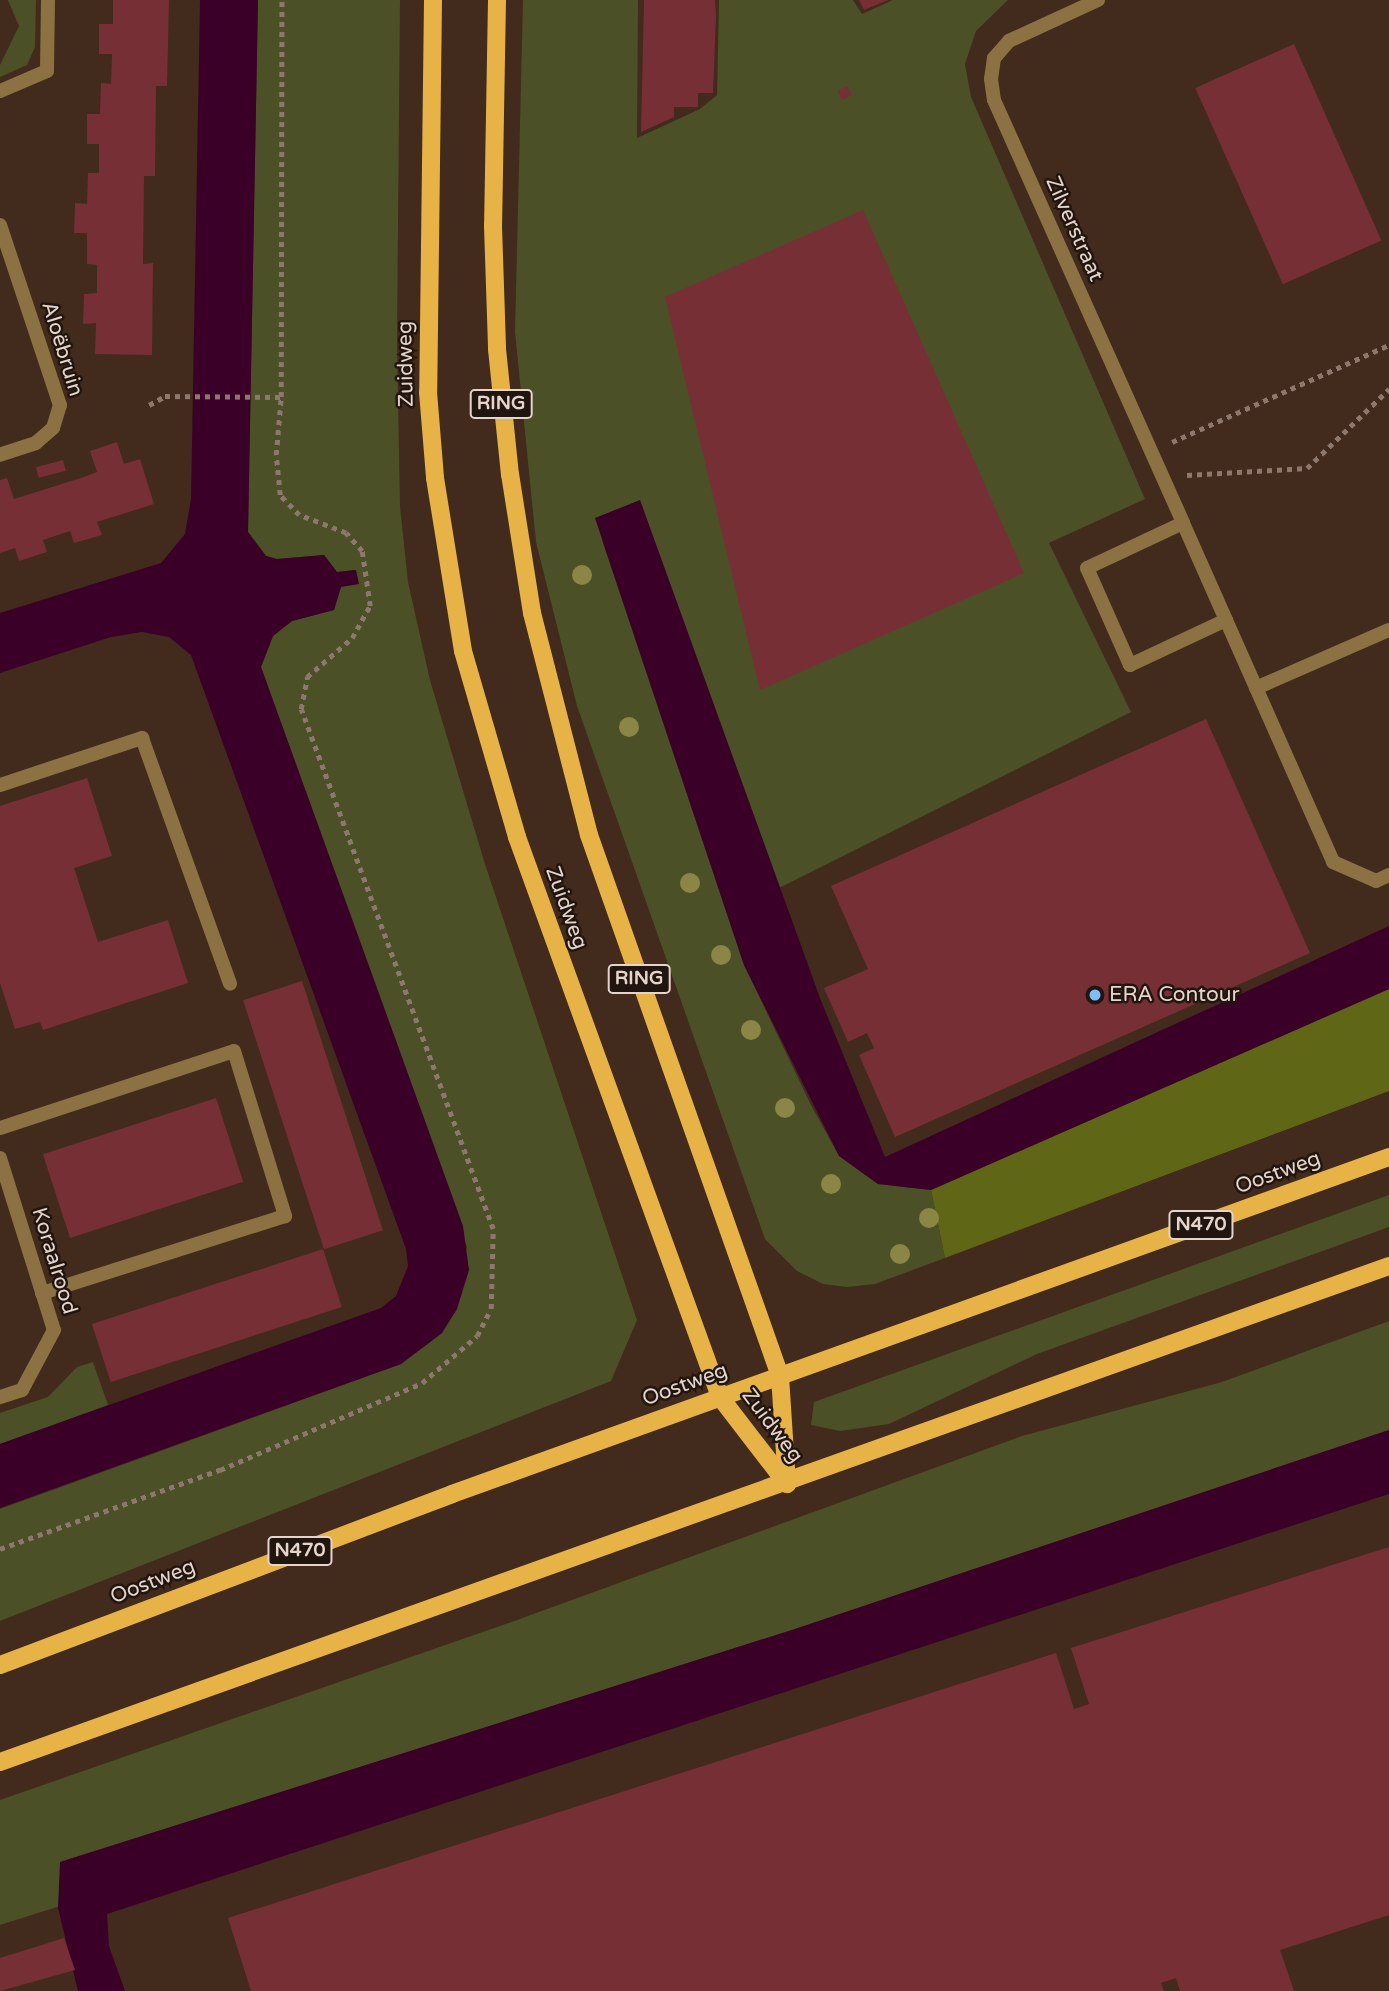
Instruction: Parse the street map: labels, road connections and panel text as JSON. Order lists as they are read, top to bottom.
{
  "streets": {
    "main road": [
      "Zuidweg",
      "RING",
      "Oostweg",
      "N470"
    ],
    "street": ["Zilverstraat", "Aloëbruin", "Koraalrood"]
  },
  "crossings": [
    ["Zuidweg", "Oostweg"]
  ],
  "places": ["ERA Contour"]
}
